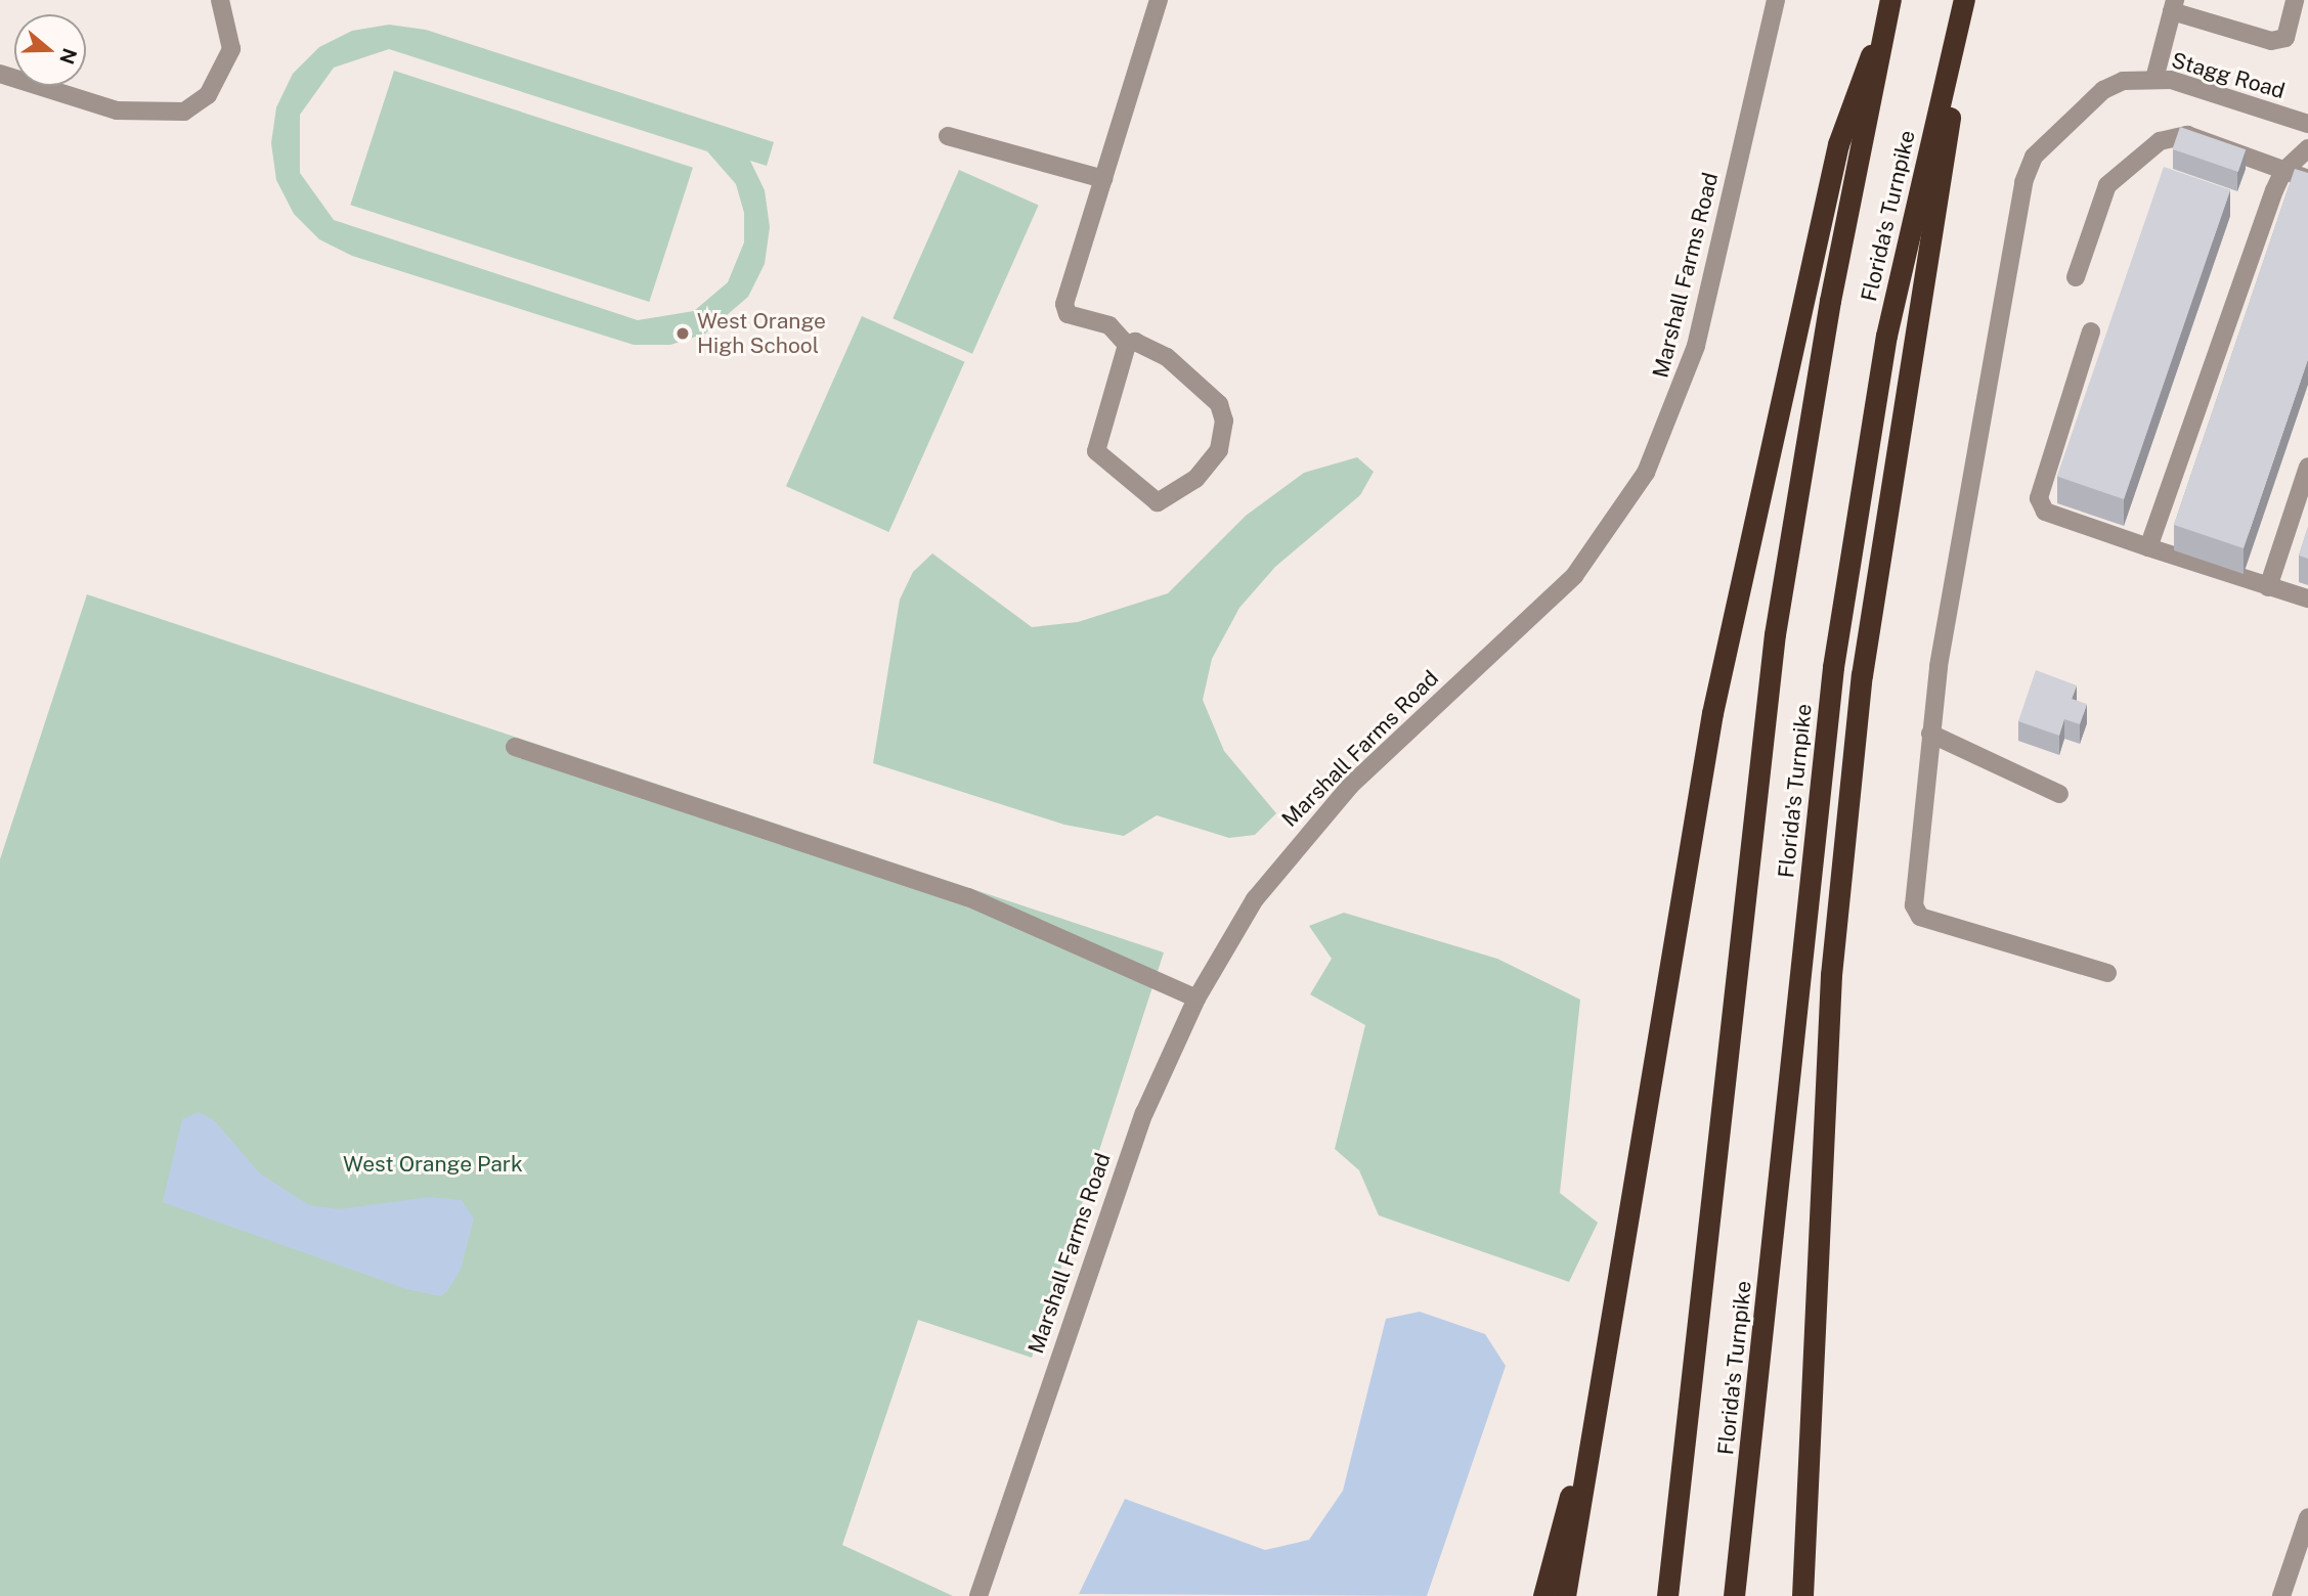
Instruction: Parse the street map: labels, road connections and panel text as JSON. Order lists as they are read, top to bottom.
{
  "streets": {
    "highway": ["Florida's Turnpike"],
    "street": ["Stagg Road", "Marshall Farms Road"]
  },
  "parks": ["West Orange Park"],
  "places": ["West Orange High School"],
  "north": "right"
}
